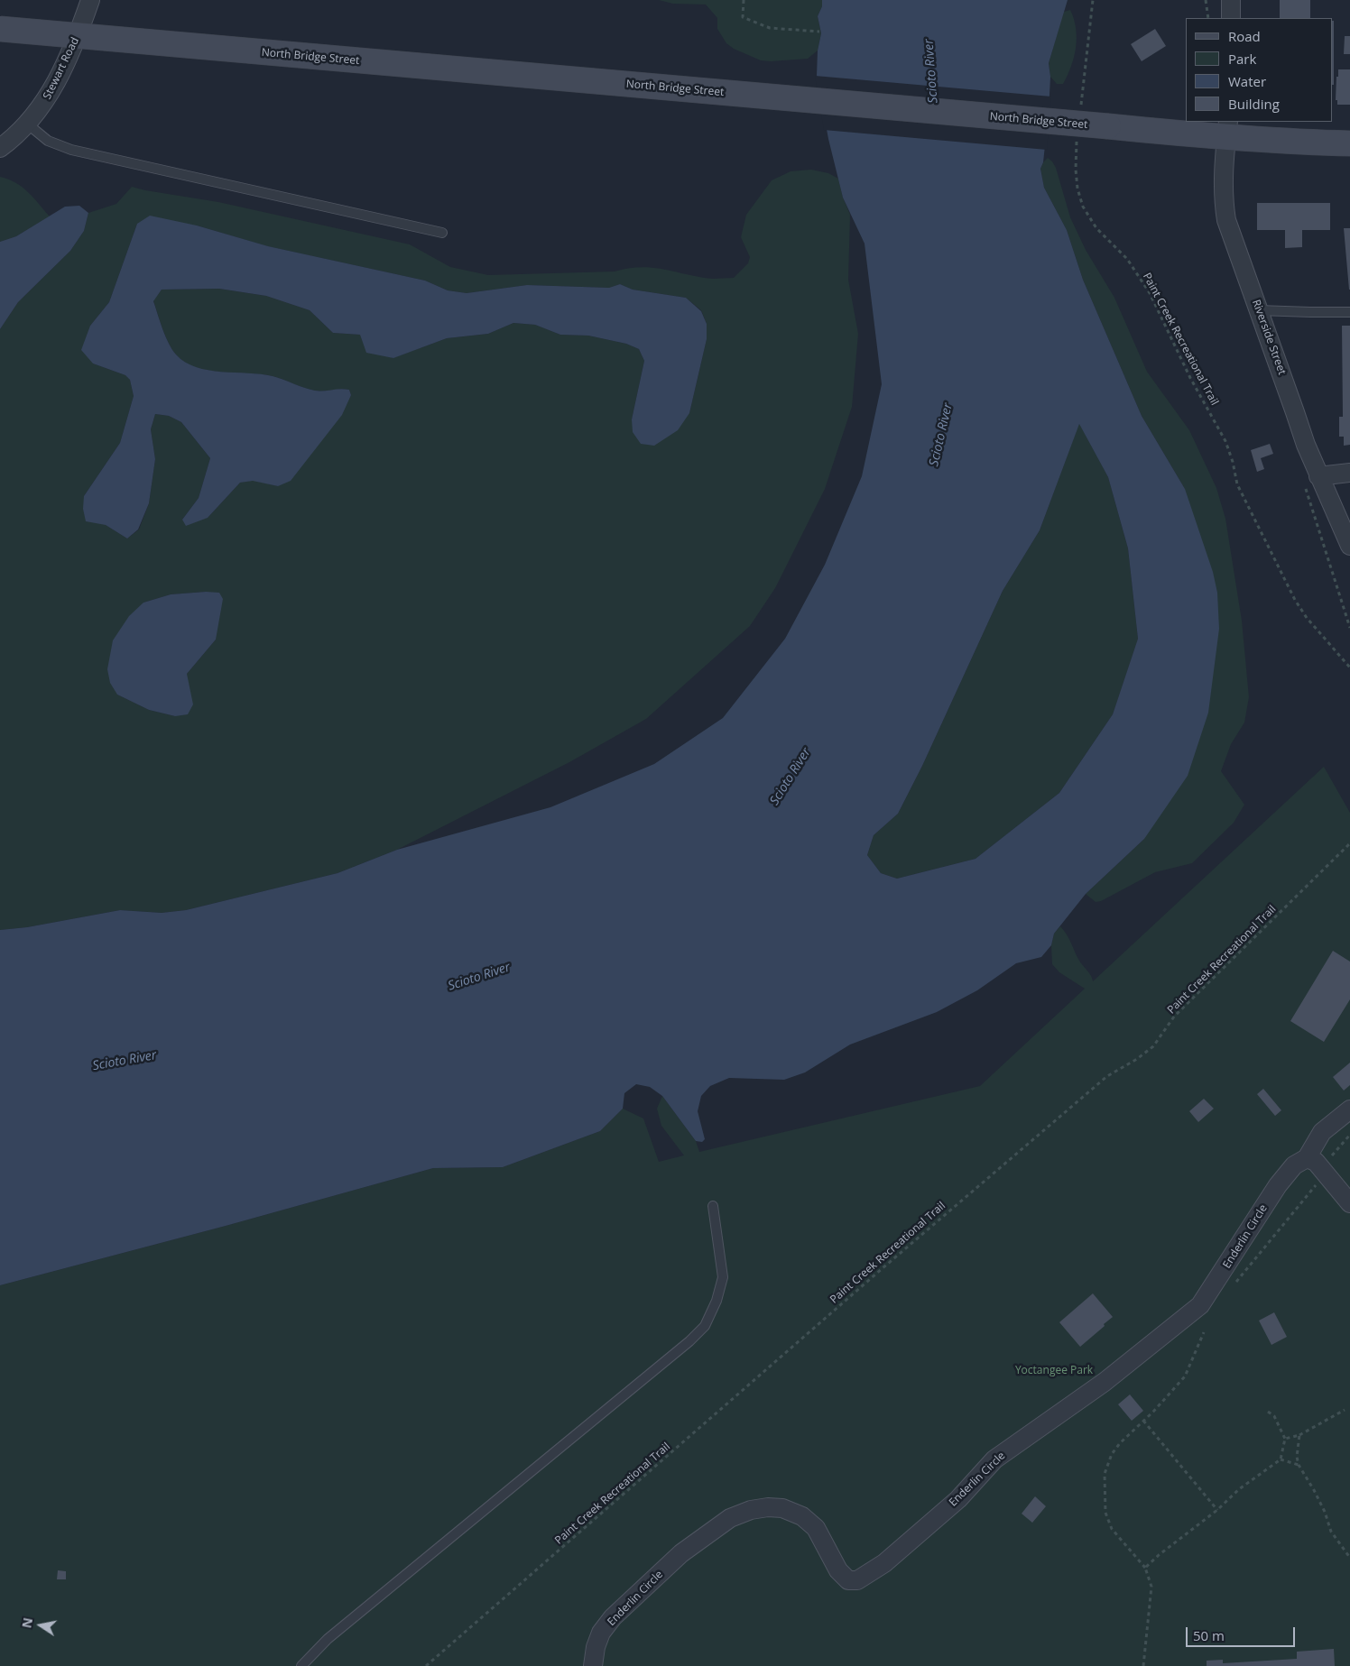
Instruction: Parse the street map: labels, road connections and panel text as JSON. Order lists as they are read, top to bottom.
{
  "streets": {
    "main road": ["North Bridge Street"],
    "street": ["Stewart Road", "Riverside Street", "Enderlin Circle"],
    "path": ["Paint Creek Recreational Trail"]
  },
  "crossings": [
    ["North Bridge Street", "Riverside Street"]
  ],
  "water": ["Scioto River"],
  "parks": ["Yoctangee Park"],
  "legend": [
    "Road",
    "Park",
    "Water",
    "Building"
  ],
  "scale_bar": "50 m",
  "north": "left"
}
